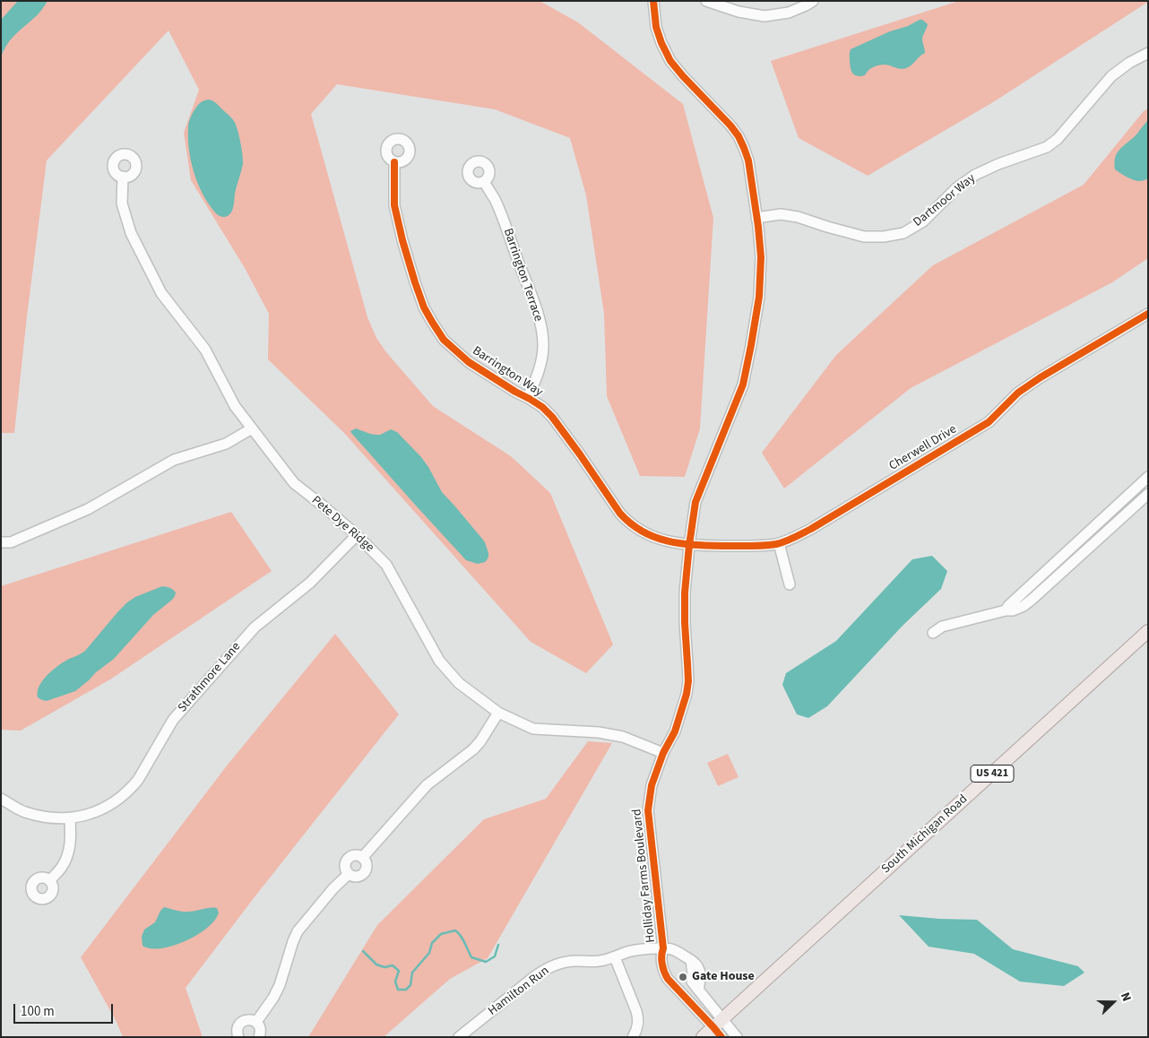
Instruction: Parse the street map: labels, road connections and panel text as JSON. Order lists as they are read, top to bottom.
{
  "streets": {
    "main road": ["US 421", "South Michigan Road"],
    "street": [
      "Dartmoor Way",
      "Barrington Terrace",
      "Barrington Way",
      "Cherwell Drive",
      "Pete Dye Ridge",
      "Strathmore Lane",
      "Holliday Farms Boulevard",
      "Hamilton Run"
    ]
  },
  "crossings": [
    ["Dartmoor Way", "Holliday Farms Boulevard"],
    ["Barrington Terrace", "Barrington Way"],
    ["Barrington Way", "Cherwell Drive"],
    ["Barrington Way", "Holliday Farms Boulevard"],
    ["Cherwell Drive", "Holliday Farms Boulevard"],
    ["Pete Dye Ridge", "Strathmore Lane"],
    ["Pete Dye Ridge", "Holliday Farms Boulevard"],
    ["South Michigan Road", "Holliday Farms Boulevard"],
    ["Holliday Farms Boulevard", "Hamilton Run"]
  ],
  "places": ["Gate House"],
  "scale_bar": "100 m",
  "north": "right"
}
